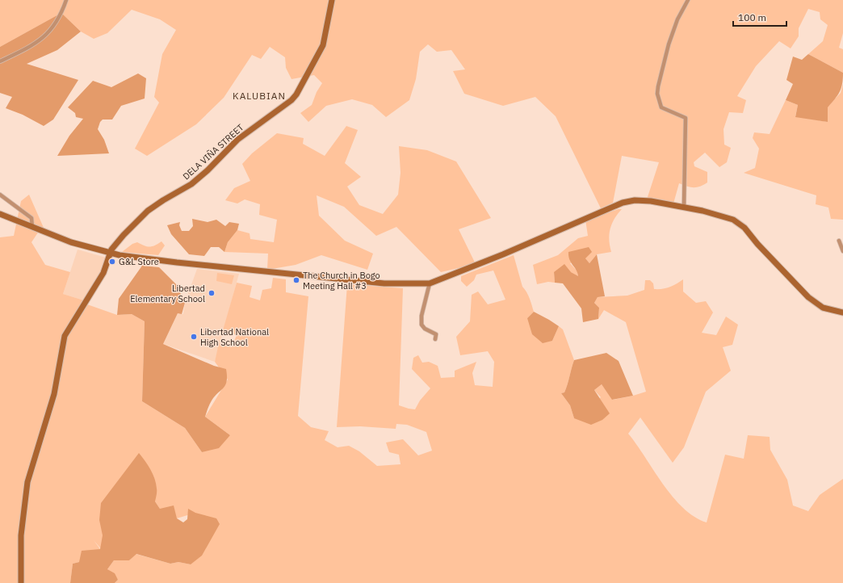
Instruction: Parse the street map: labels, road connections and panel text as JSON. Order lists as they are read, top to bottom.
{
  "streets": {
    "street": ["DELA VIÑA STREET"]
  },
  "districts": ["KALUBIAN"],
  "places": [
    "G&L Store",
    "The Church in Bogo Meeting Hall #3",
    "Libertad Elementary School",
    "Libertad National High School"
  ],
  "scale_bar": "100 m"
}
